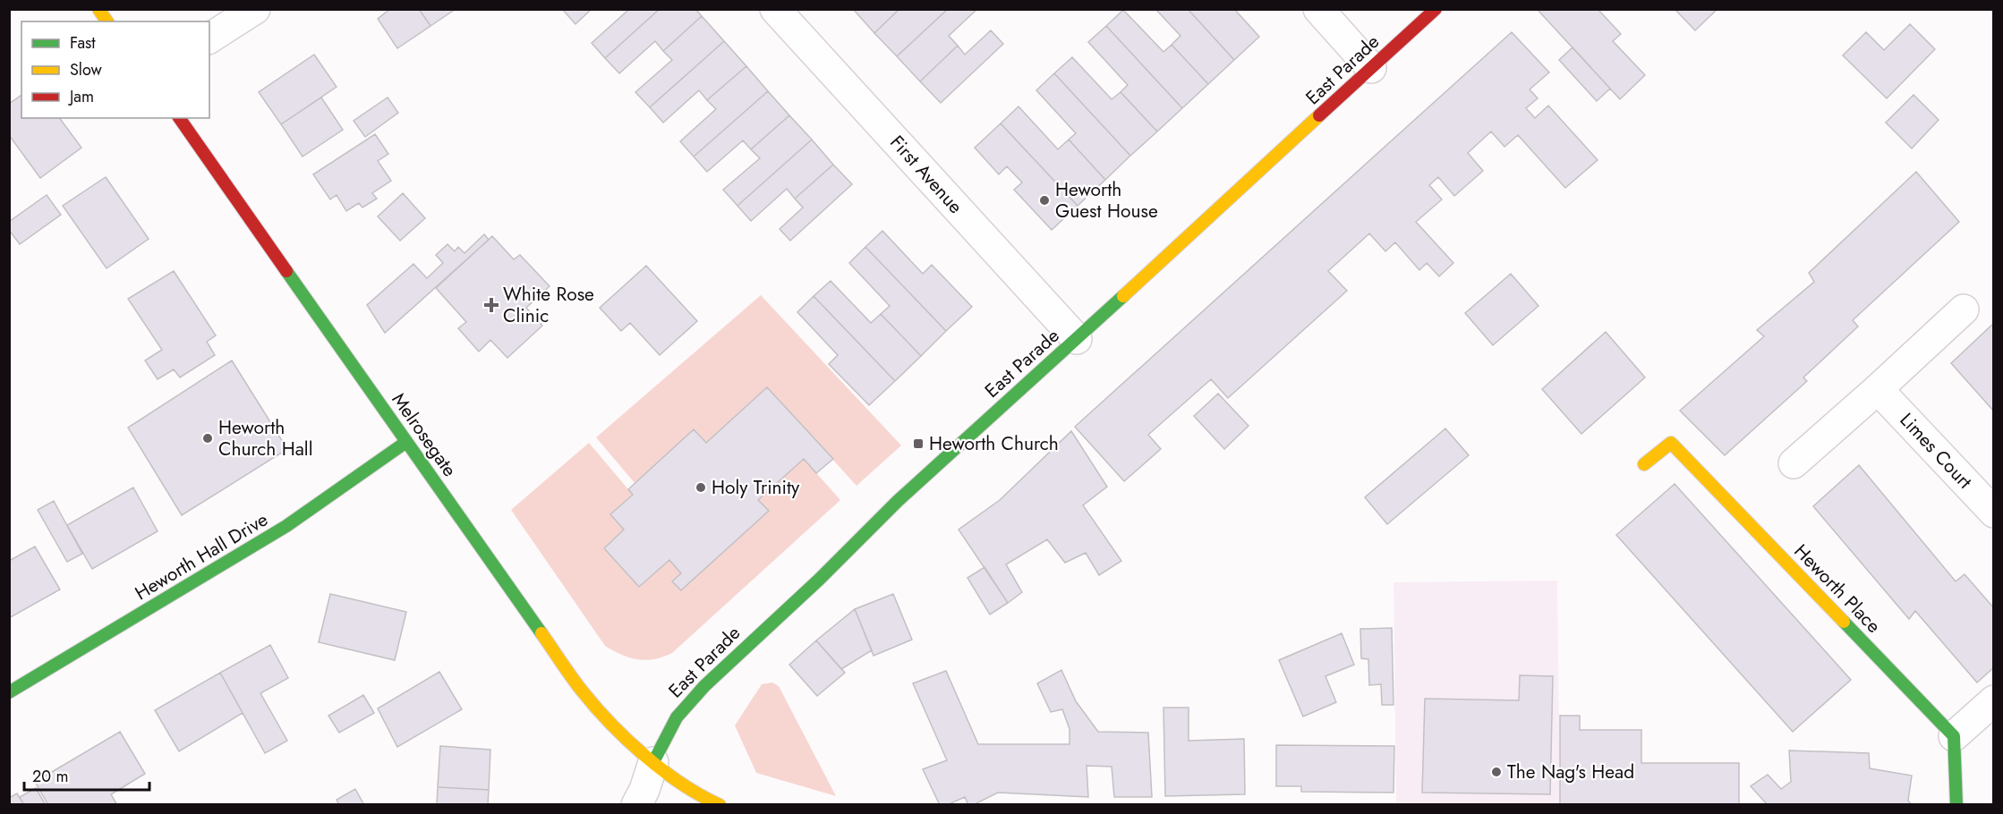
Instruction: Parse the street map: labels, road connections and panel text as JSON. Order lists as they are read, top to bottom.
{
  "streets": {
    "street": [
      "East Parade",
      "First Avenue",
      "Melrosegate",
      "Limes Court",
      "Heworth Hall Drive",
      "Heworth Place"
    ]
  },
  "crossings": [
    ["East Parade", "First Avenue"],
    ["East Parade", "Melrosegate"],
    ["Melrosegate", "Heworth Hall Drive"]
  ],
  "places": {
    "other": [
      "Heworth Guest House",
      "Heworth Church Hall",
      "Holy Trinity",
      "The Nag's Head"
    ],
    "health": ["White Rose Clinic"],
    "transit": ["Heworth Church"]
  },
  "legend": ["Fast", "Slow", "Jam"],
  "scale_bar": "20 m"
}
